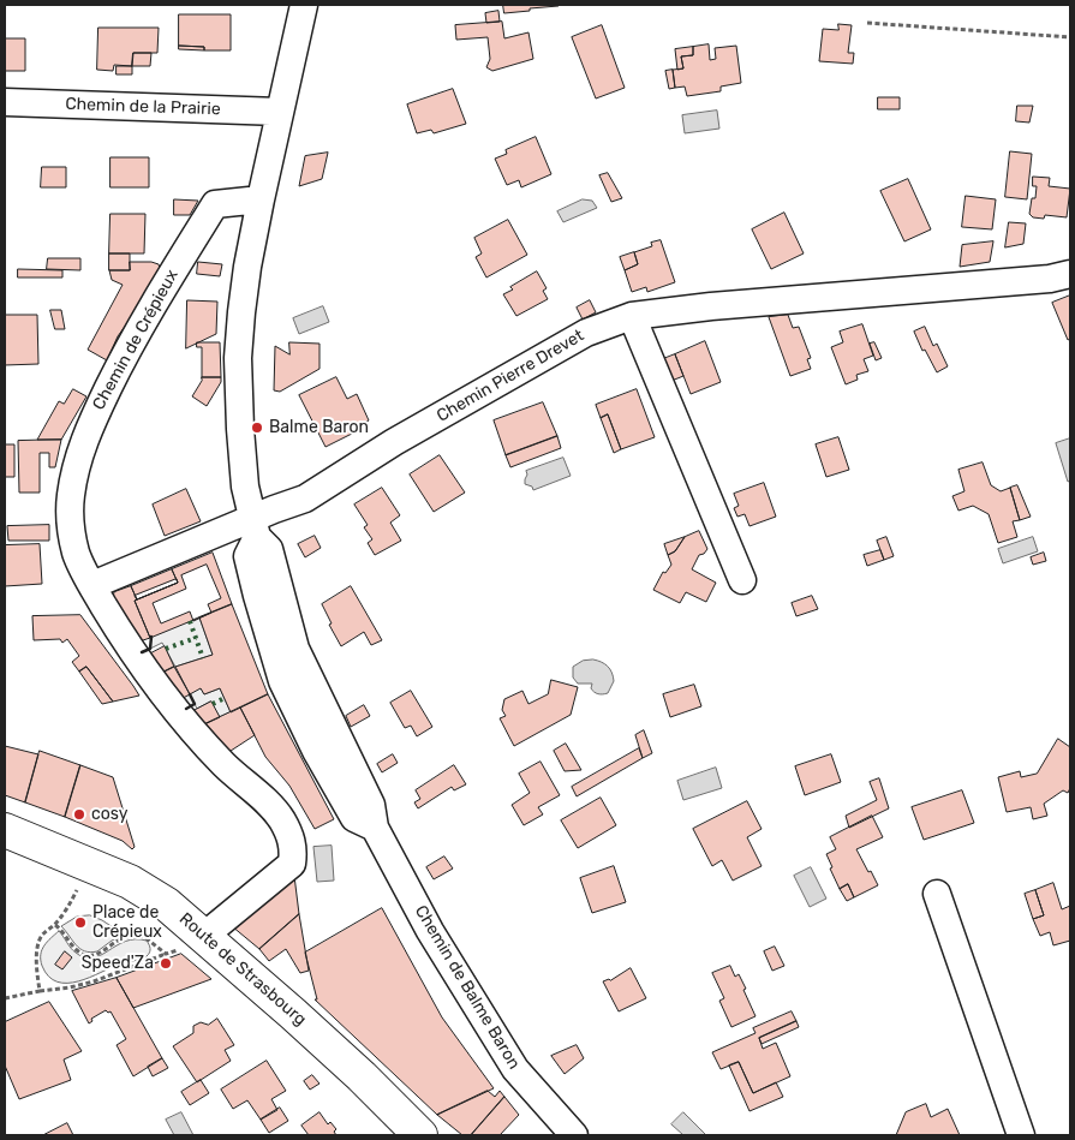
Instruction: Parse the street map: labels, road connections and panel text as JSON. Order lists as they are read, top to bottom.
{
  "streets": {
    "main road": ["Route de Strasbourg"],
    "street": [
      "Chemin de la Prairie",
      "Chemin de Crépieux",
      "Chemin Pierre Drevet",
      "Chemin de Balme Baron"
    ]
  },
  "crossings": [
    ["Chemin de Crépieux", "Chemin Pierre Drevet"],
    ["Chemin de Crépieux", "Route de Strasbourg"],
    ["Chemin de Crépieux", "Chemin de Balme Baron"],
    ["Chemin Pierre Drevet", "Chemin de Balme Baron"]
  ],
  "places": [
    "Balme Baron",
    "cosy",
    "Place de Crépieux",
    "Speed'Za"
  ]
}
